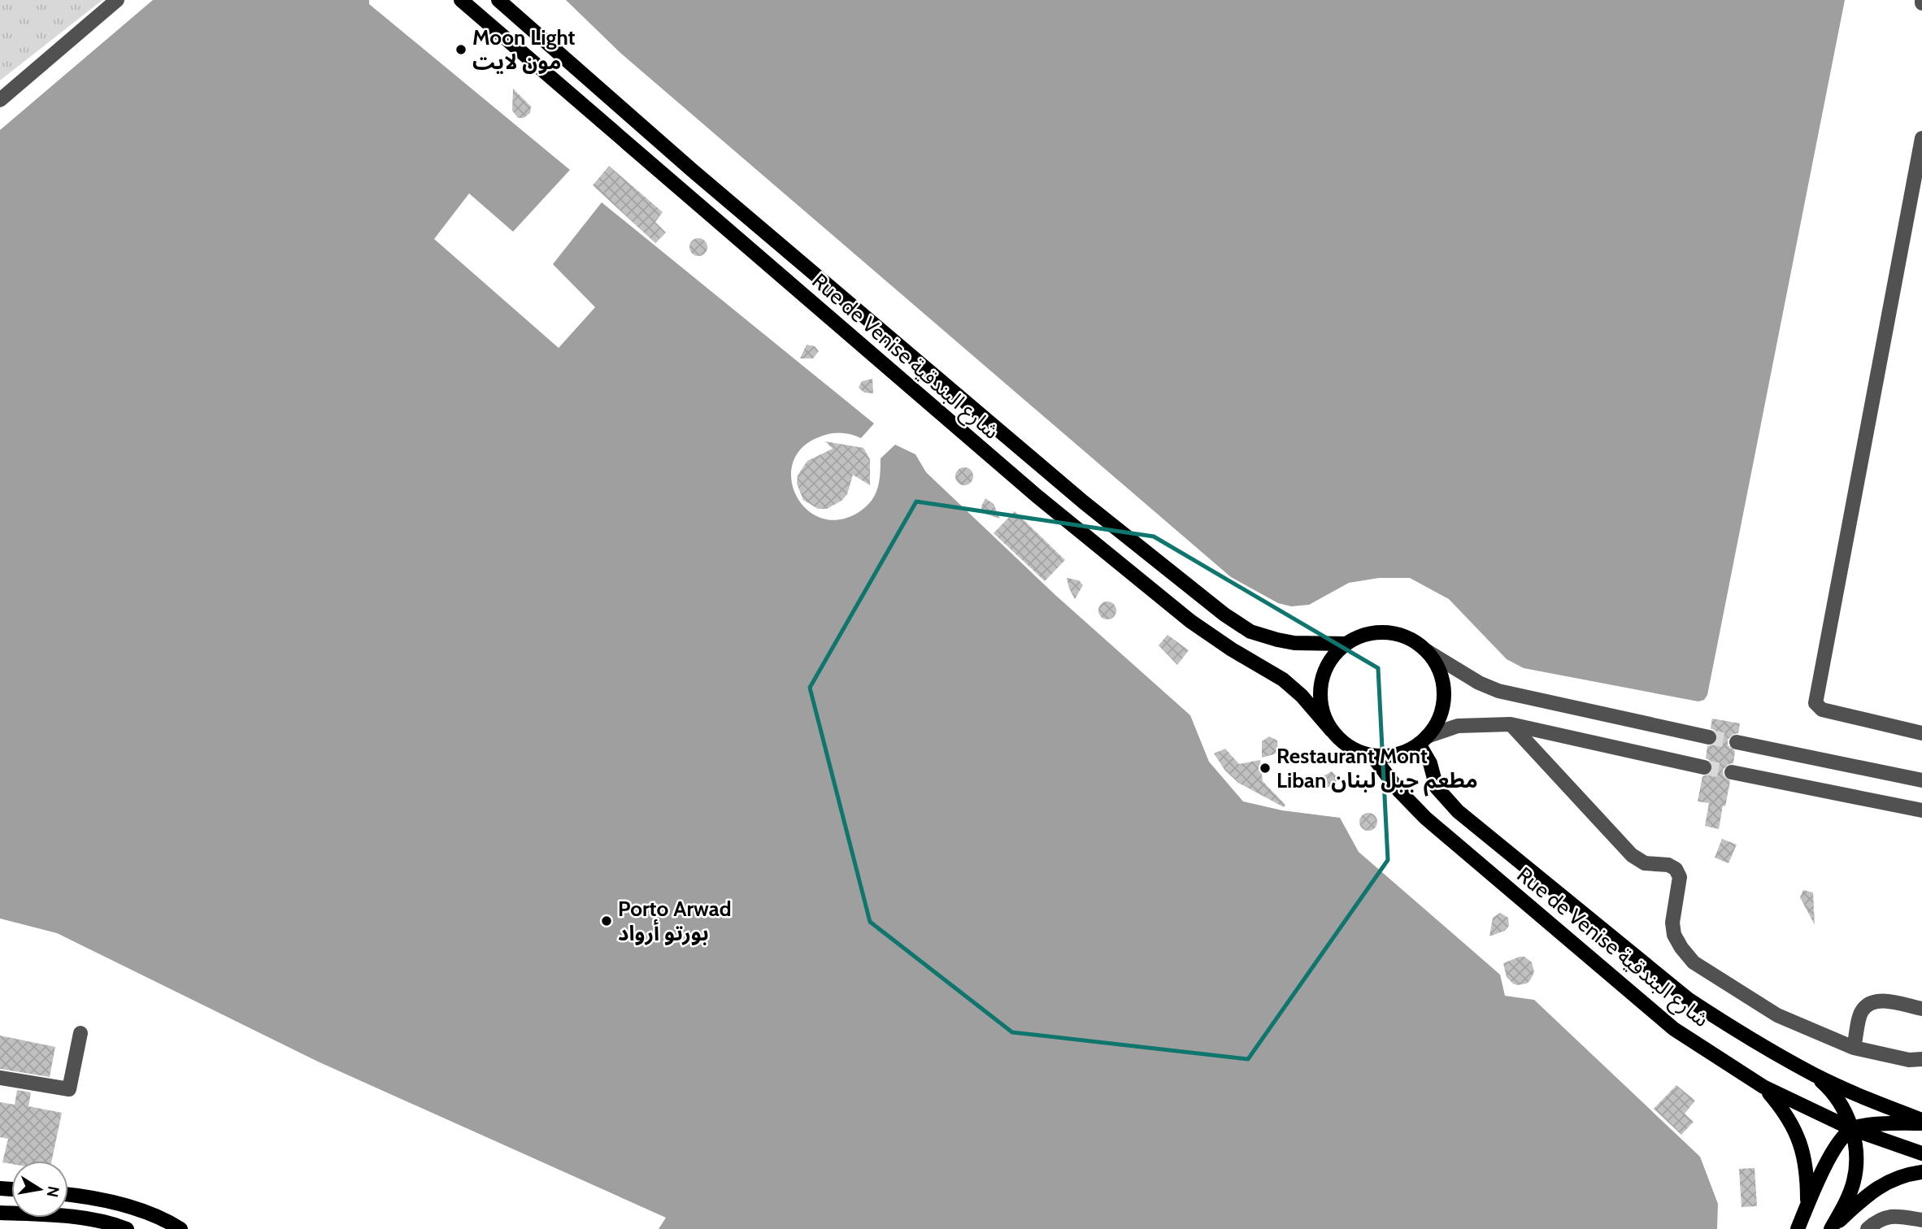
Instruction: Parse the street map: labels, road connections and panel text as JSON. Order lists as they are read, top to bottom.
{
  "streets": {
    "main road": ["Rue de Venise شارع البندقية"]
  },
  "places": ["Moon Light مون لايت", "Restaurant Mont Liban مطعم جبل لبنان", "Porto Arwad بورتو أرواد"],
  "north": "right"
}
